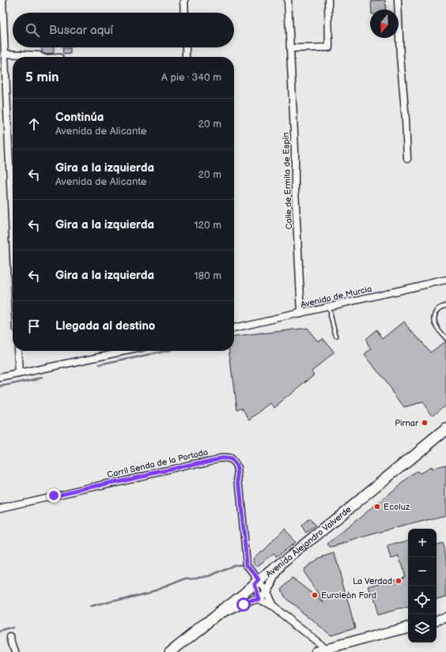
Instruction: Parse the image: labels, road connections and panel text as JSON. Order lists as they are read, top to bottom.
{
  "streets": {
    "main road": ["Avenida Alejandro Valverde"],
    "street": ["Calle de Ermita de Espín", "Avenida de Murcia", "Carril Senda de la Portada"]
  },
  "crossings": [
    ["Calle de Ermita de Espín", "Avenida de Murcia"],
    ["Carril Senda de la Portada", "Avenida Alejandro Valverde"]
  ],
  "places": [
    "Pirnar",
    "Ecoluz",
    "La Verdad",
    "Euroleón Ford"
  ],
  "north": "bottom",
  "page": {
    "search": "Buscar aquí",
    "heading": ["5 min", "A pie · 340 m"],
    "list": [
      ["Continúa", "Avenida de Alicante", "20 m"],
      ["Gira a la izquierda", "Avenida de Alicante", "20 m"],
      ["Gira a la izquierda", "120 m"],
      ["Gira a la izquierda", "180 m"],
      "Llegada al destino"
    ],
    "map_buttons": ["+", "−"]
  }
}
